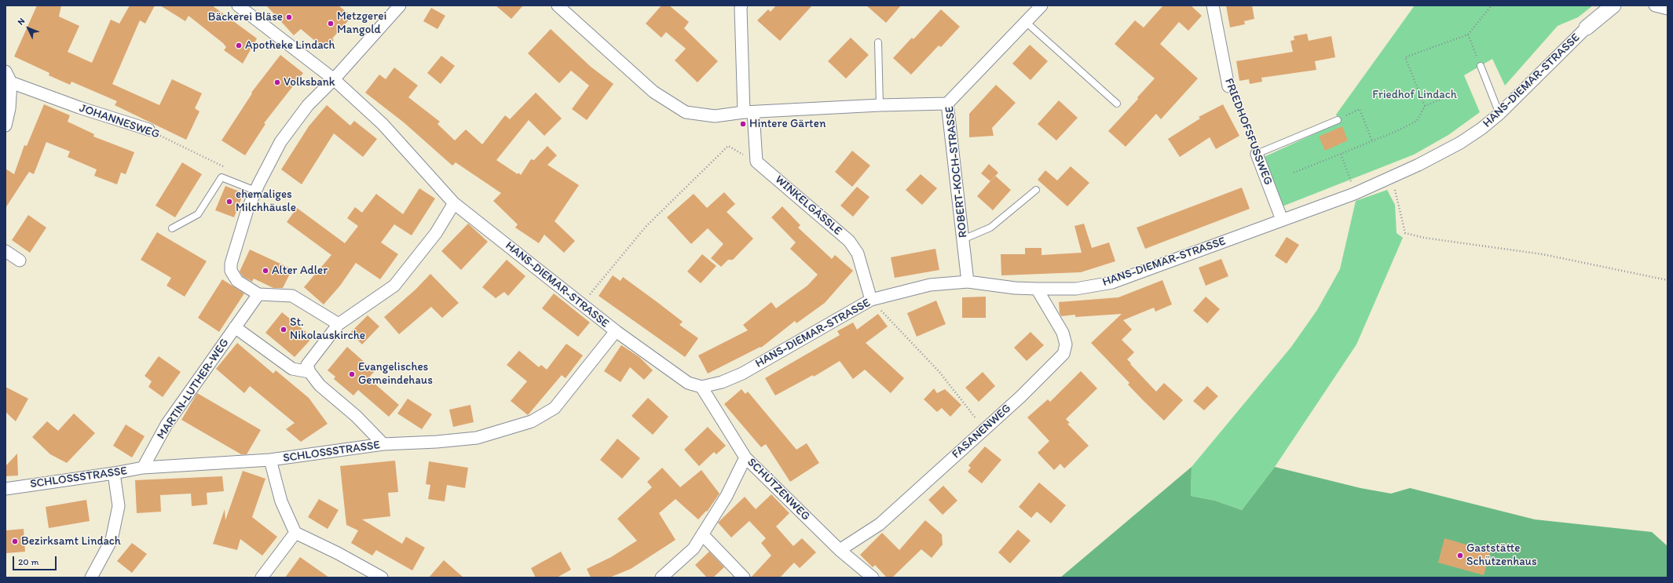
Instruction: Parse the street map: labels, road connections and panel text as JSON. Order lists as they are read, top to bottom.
{
  "streets": {
    "street": [
      "HANS-DIEMAR-STRASSE",
      "JOHANNESWEG",
      "FRIEDHOFSFUSSWEG",
      "ROBERT-KOCH-STRASSE",
      "WINKELGÄSSLE",
      "MARTIN-LUTHER-WEG",
      "FASANENWEG",
      "SCHLOSSSTRASSE",
      "SCHÜTZENWEG"
    ]
  },
  "crossings": [
    ["HANS-DIEMAR-STRASSE", "FRIEDHOFSFUSSWEG"],
    ["HANS-DIEMAR-STRASSE", "ROBERT-KOCH-STRASSE"],
    ["HANS-DIEMAR-STRASSE", "WINKELGÄSSLE"],
    ["HANS-DIEMAR-STRASSE", "FASANENWEG"],
    ["HANS-DIEMAR-STRASSE", "SCHLOSSSTRASSE"],
    ["HANS-DIEMAR-STRASSE", "SCHÜTZENWEG"],
    ["MARTIN-LUTHER-WEG", "SCHLOSSSTRASSE"],
    ["FASANENWEG", "SCHÜTZENWEG"]
  ],
  "parks": ["Friedhof Lindach"],
  "places": [
    "Bäckerei Bläse",
    "Metzgerei Mangold",
    "Apotheke Lindach",
    "Volksbank",
    "Hintere Gärten",
    "ehemaliges Milchhäusle",
    "Alter Adler",
    "St. Nikolauskirche",
    "Evangelisches Gemeindehaus",
    "Bezirksamt Lindach",
    "Gaststätte Schützenhaus"
  ],
  "scale_bar": "20 m",
  "north": "top left"
}
